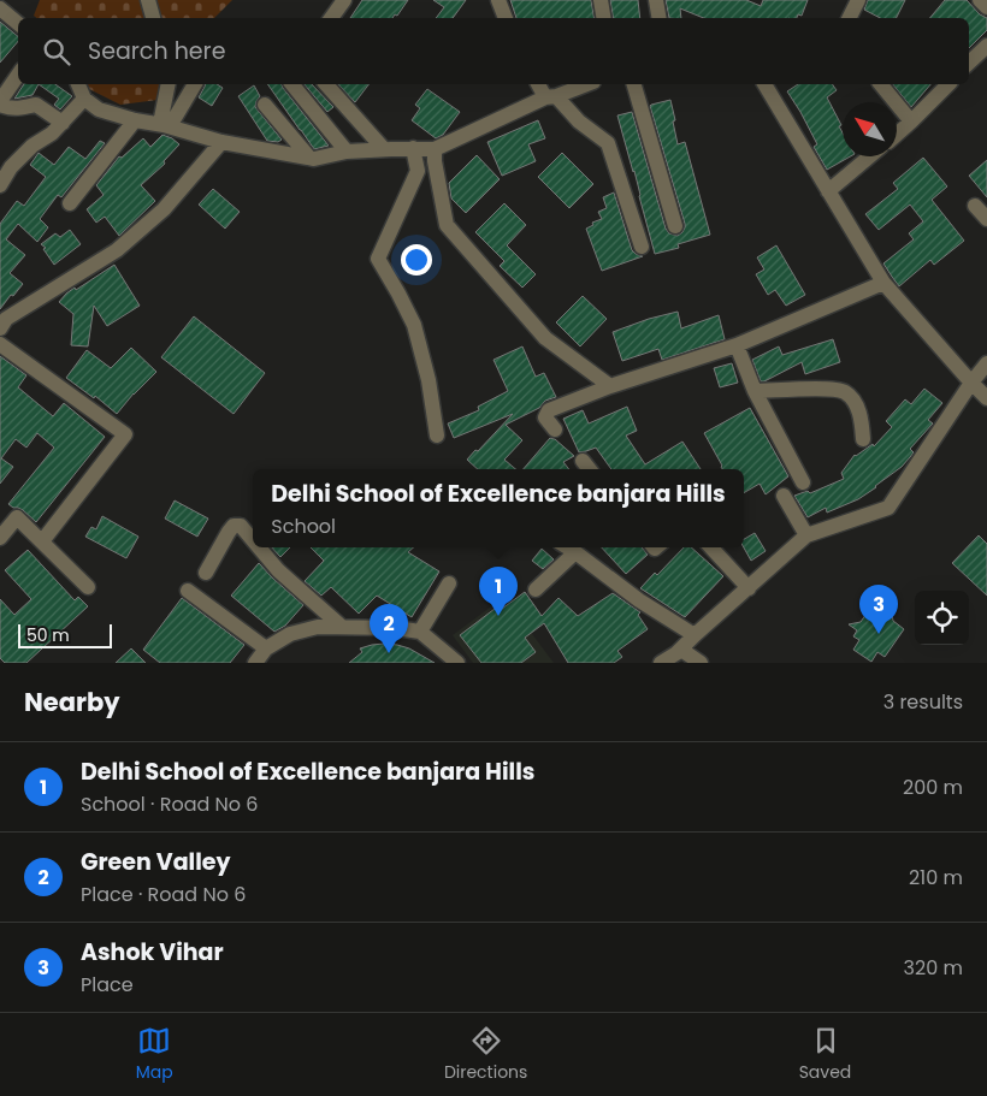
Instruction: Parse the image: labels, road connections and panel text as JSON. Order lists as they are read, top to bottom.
{
  "scale_bar": "50 m",
  "north": "top left",
  "page": {
    "search": "Search here",
    "popup": ["Delhi School of Excellence banjara Hills", "School"],
    "pins": ["1", "3", "2"],
    "scale": "50 m",
    "heading": ["Nearby", "3 results"],
    "list": [
      {
        "mark": "1",
        "name": "Delhi School of Excellence banjara Hills",
        "note": "School · Road No 6",
        "value": "200 m"
      },
      {
        "mark": "2",
        "name": "Green Valley",
        "note": "Place · Road No 6",
        "value": "210 m"
      },
      {
        "mark": "3",
        "name": "Ashok Vihar",
        "note": "Place",
        "value": "320 m"
      }
    ],
    "nav": ["Map", "Directions", "Saved"]
  }
}
